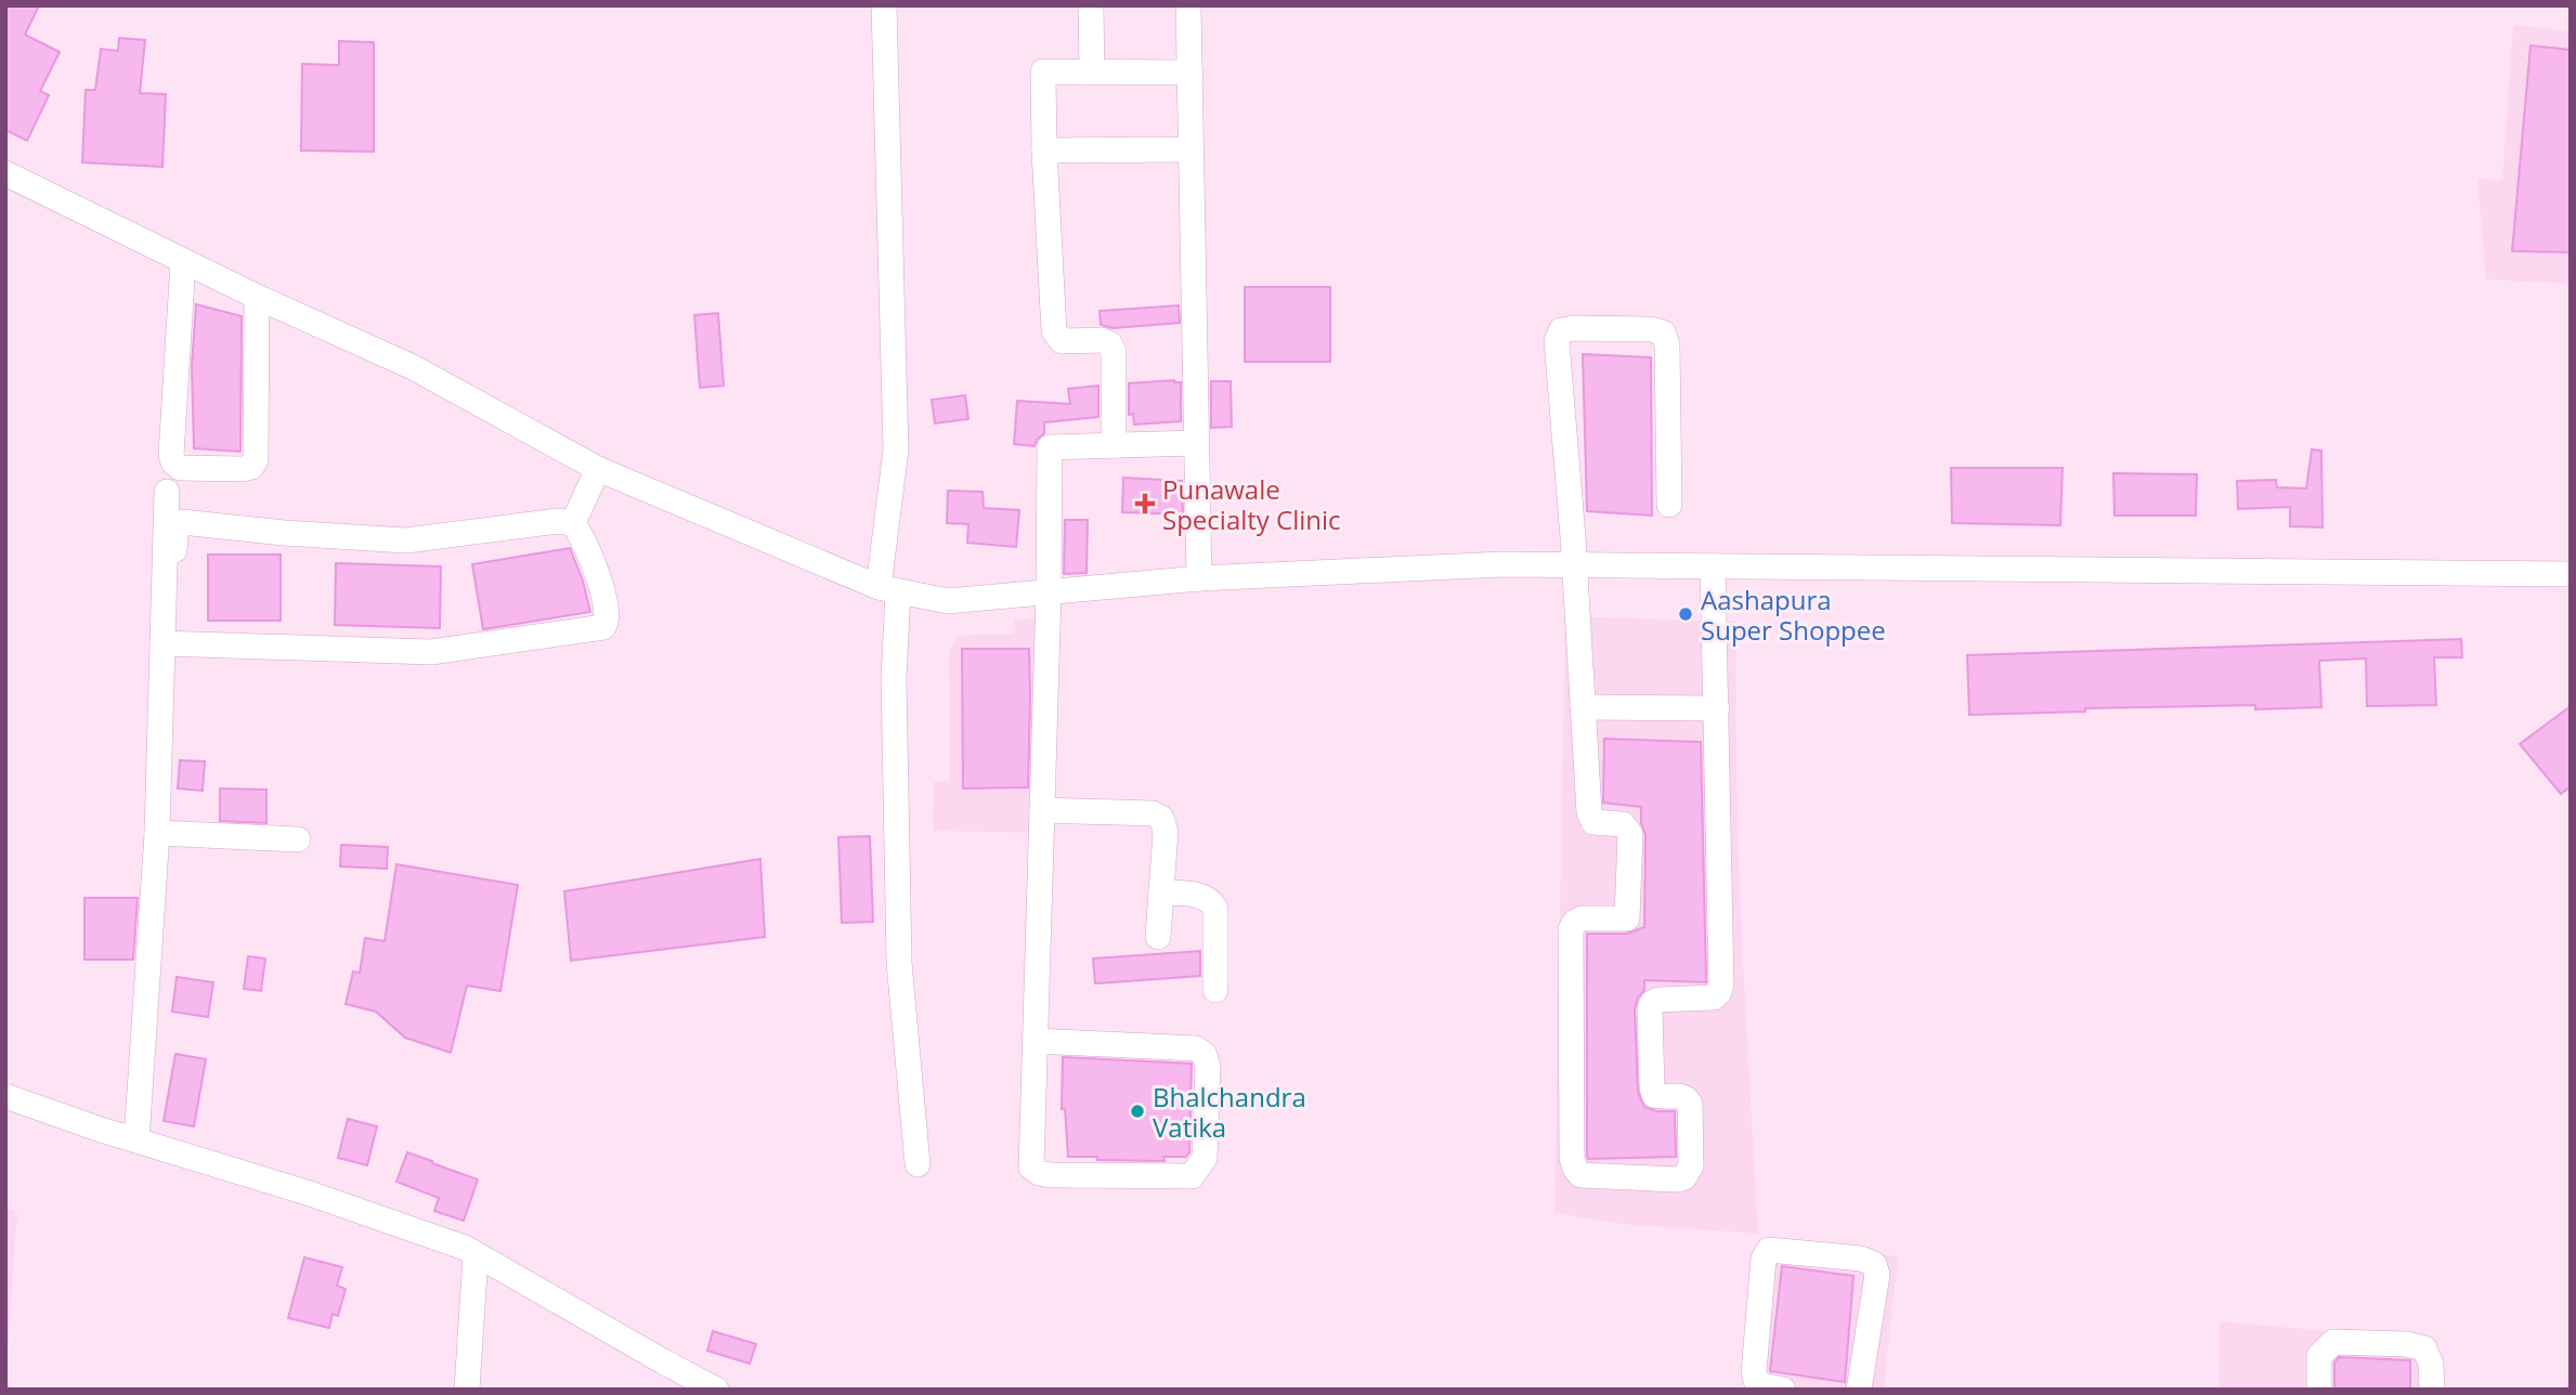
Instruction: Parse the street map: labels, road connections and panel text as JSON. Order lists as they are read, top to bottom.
{
  "places": {
    "health": ["Punawale Specialty Clinic"],
    "other": ["Aashapura Super Shoppee", "Bhalchandra Vatika"]
  }
}
